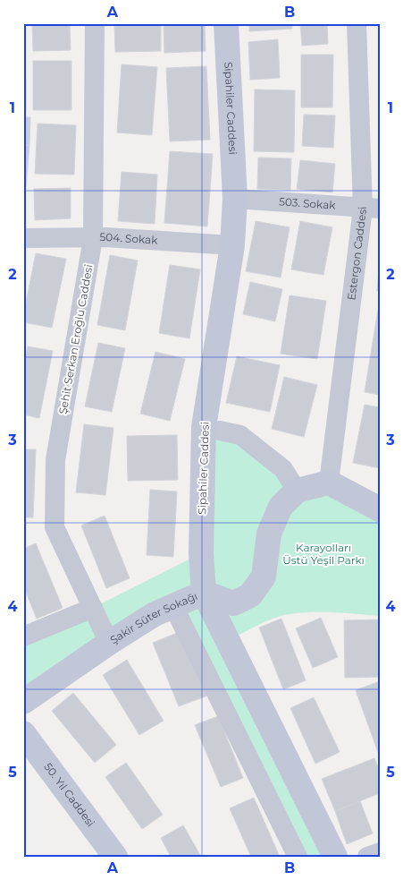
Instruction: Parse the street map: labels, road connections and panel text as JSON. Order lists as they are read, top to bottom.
{
  "streets": {
    "main road": ["Sipahiler Caddesi", "Şakir Süter Sokağı", "50. Yıl Caddesi"],
    "street": [
      "503. Sokak",
      "504. Sokak",
      "Estergon Caddesi",
      "Şehit Serkan Eroğlu Caddesi"
    ]
  },
  "crossings": [
    ["Sipahiler Caddesi", "503. Sokak"],
    ["Sipahiler Caddesi", "504. Sokak"],
    ["Sipahiler Caddesi", "Şakir Süter Sokağı"],
    ["503. Sokak", "Estergon Caddesi"],
    ["504. Sokak", "Şehit Serkan Eroğlu Caddesi"],
    ["Estergon Caddesi", "Şakir Süter Sokağı"],
    ["Şehit Serkan Eroğlu Caddesi", "Şakir Süter Sokağı"]
  ],
  "parks": ["Karayolları Üstü Yeşil Parkı"],
  "grid": {
    "columns": ["A", "B"],
    "rows": [
      "1",
      "2",
      "3",
      "4",
      "5"
    ]
  }
}
